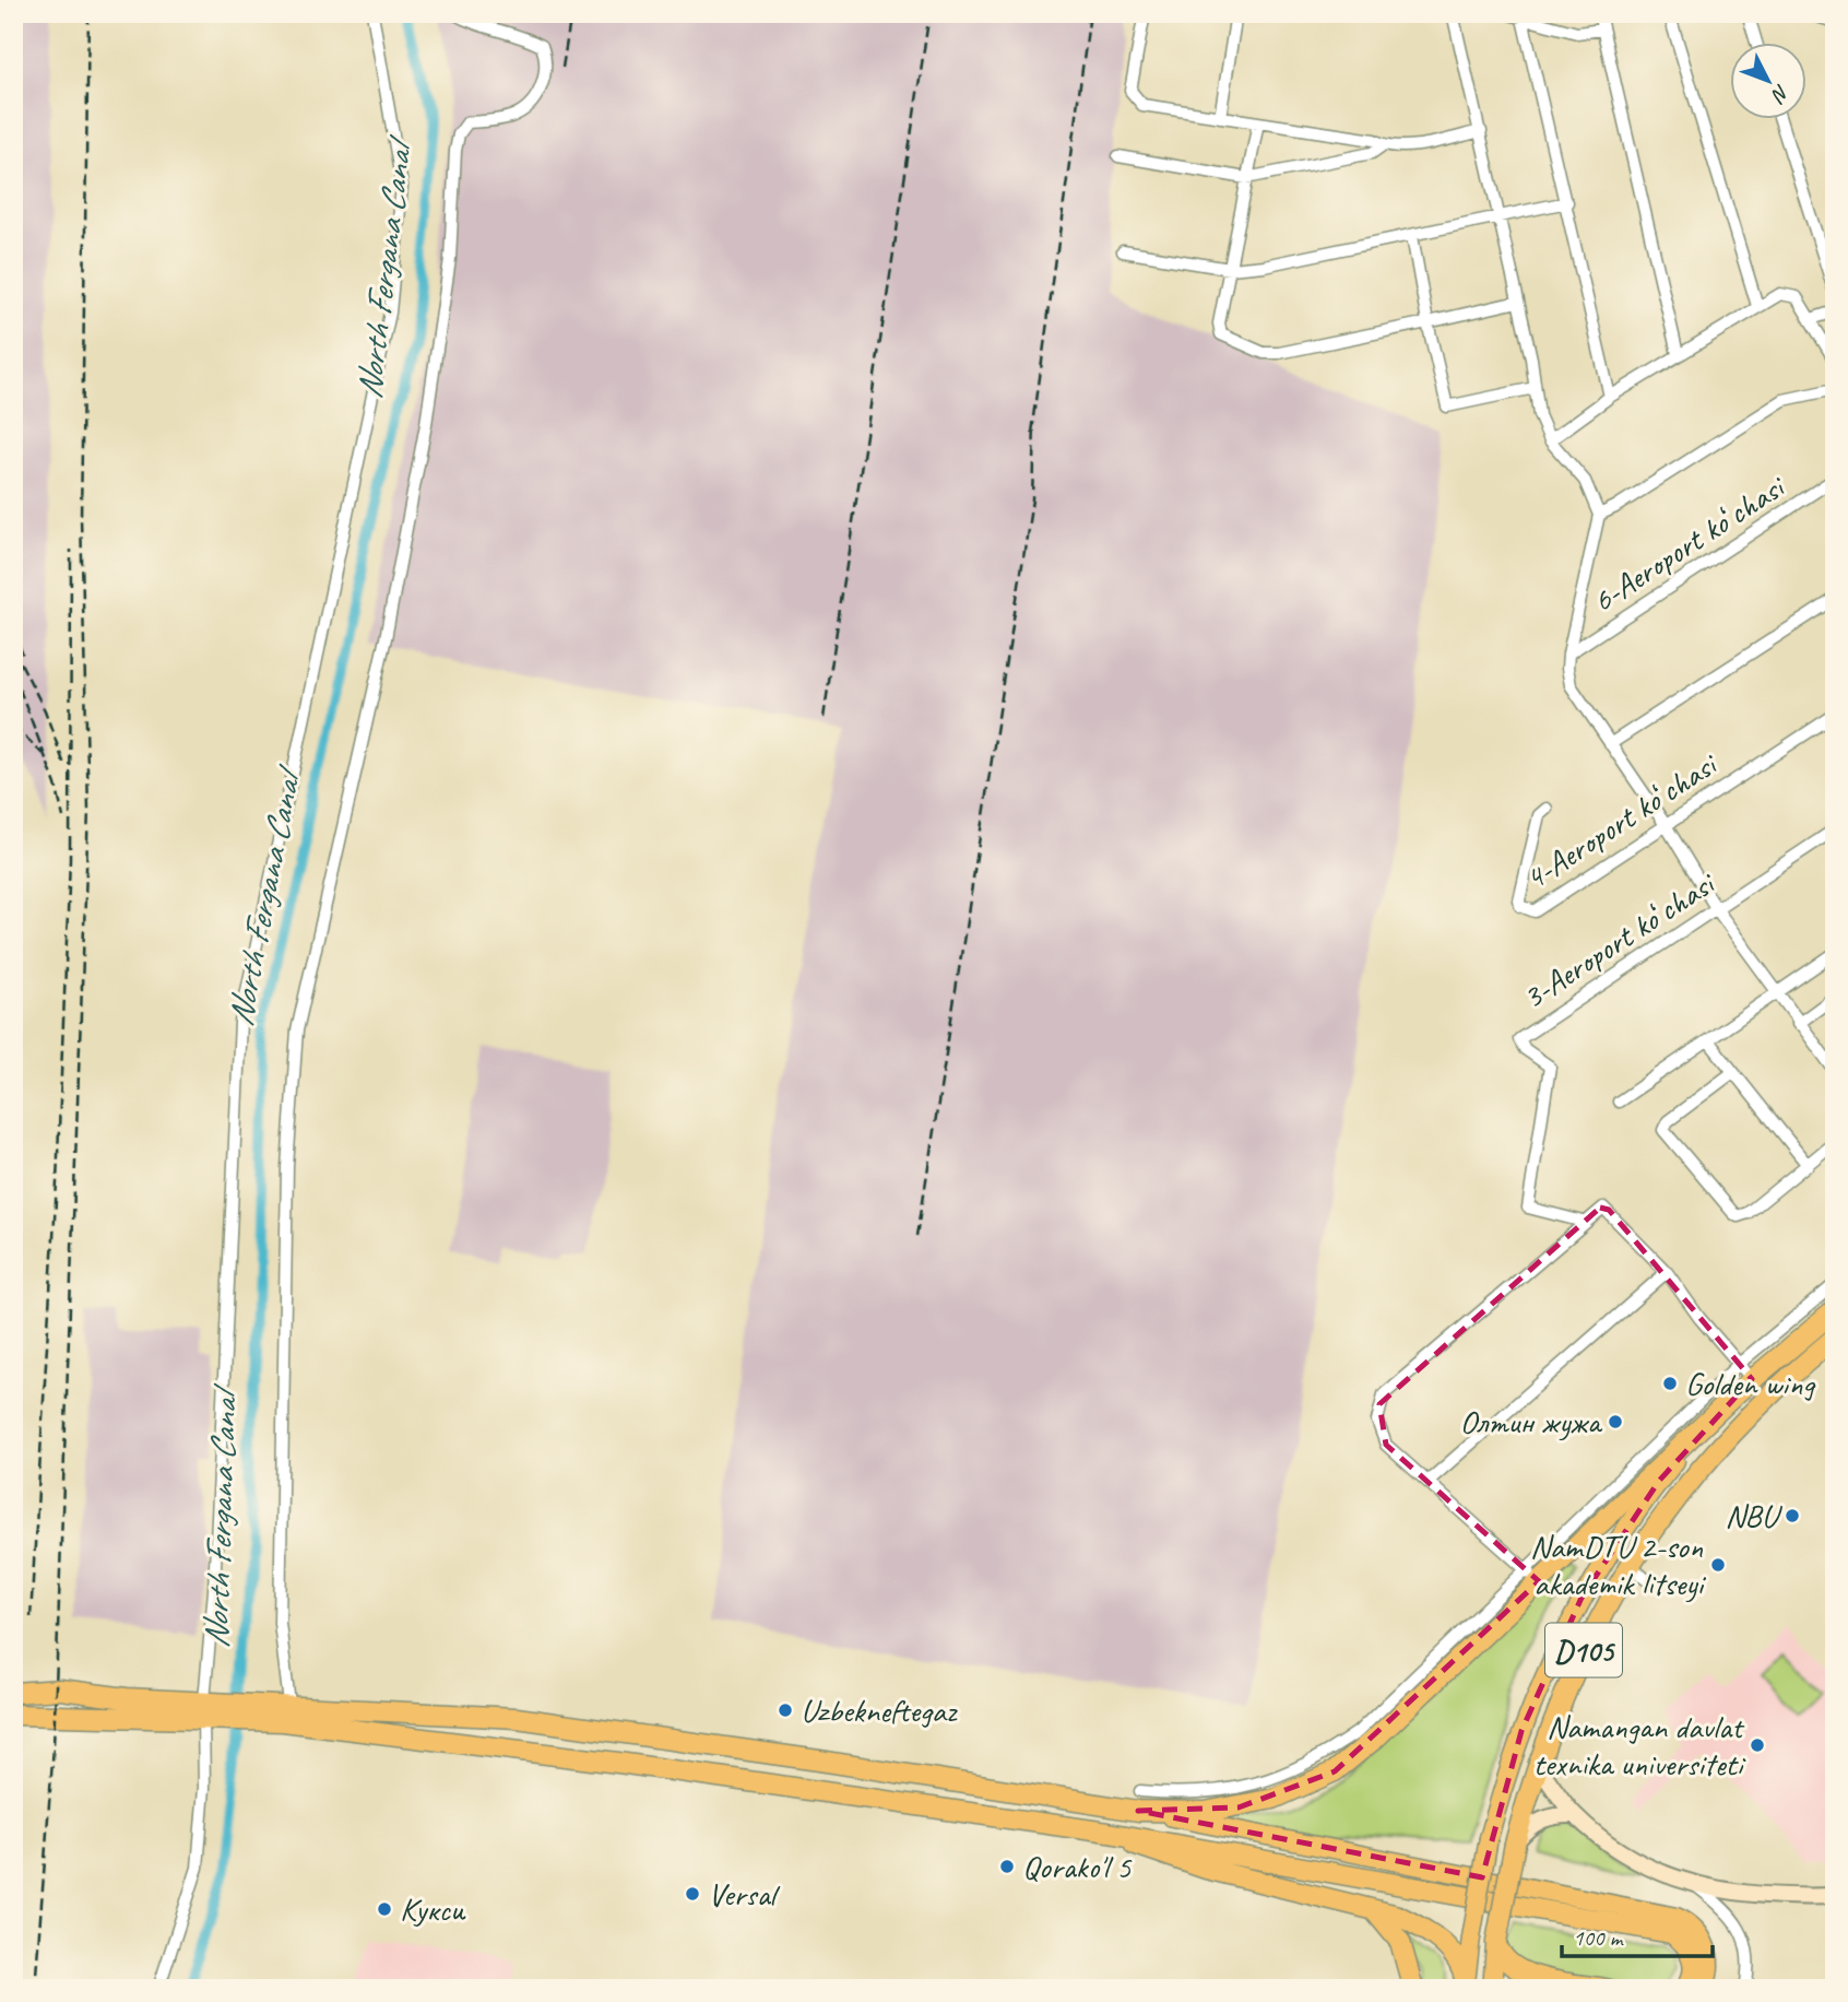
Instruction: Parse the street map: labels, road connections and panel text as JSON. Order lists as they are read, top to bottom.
{
  "streets": {
    "highway": ["D105"],
    "street": ["6-Aeroport koʻchasi", "4-Aeroport koʻchasi", "3-Aeroport koʻchasi"]
  },
  "water": ["North Fergana Canal"],
  "places": [
    "Golden wing",
    "Олтин жужа",
    "NBU",
    "NamDTU 2-son akademik litseyi",
    "Uzbekneftegaz",
    "Namangan davlat texnika universiteti",
    "Qorako'l 5",
    "Versal",
    "Кукси"
  ],
  "scale_bar": "100 m",
  "north": "bottom right"
}
